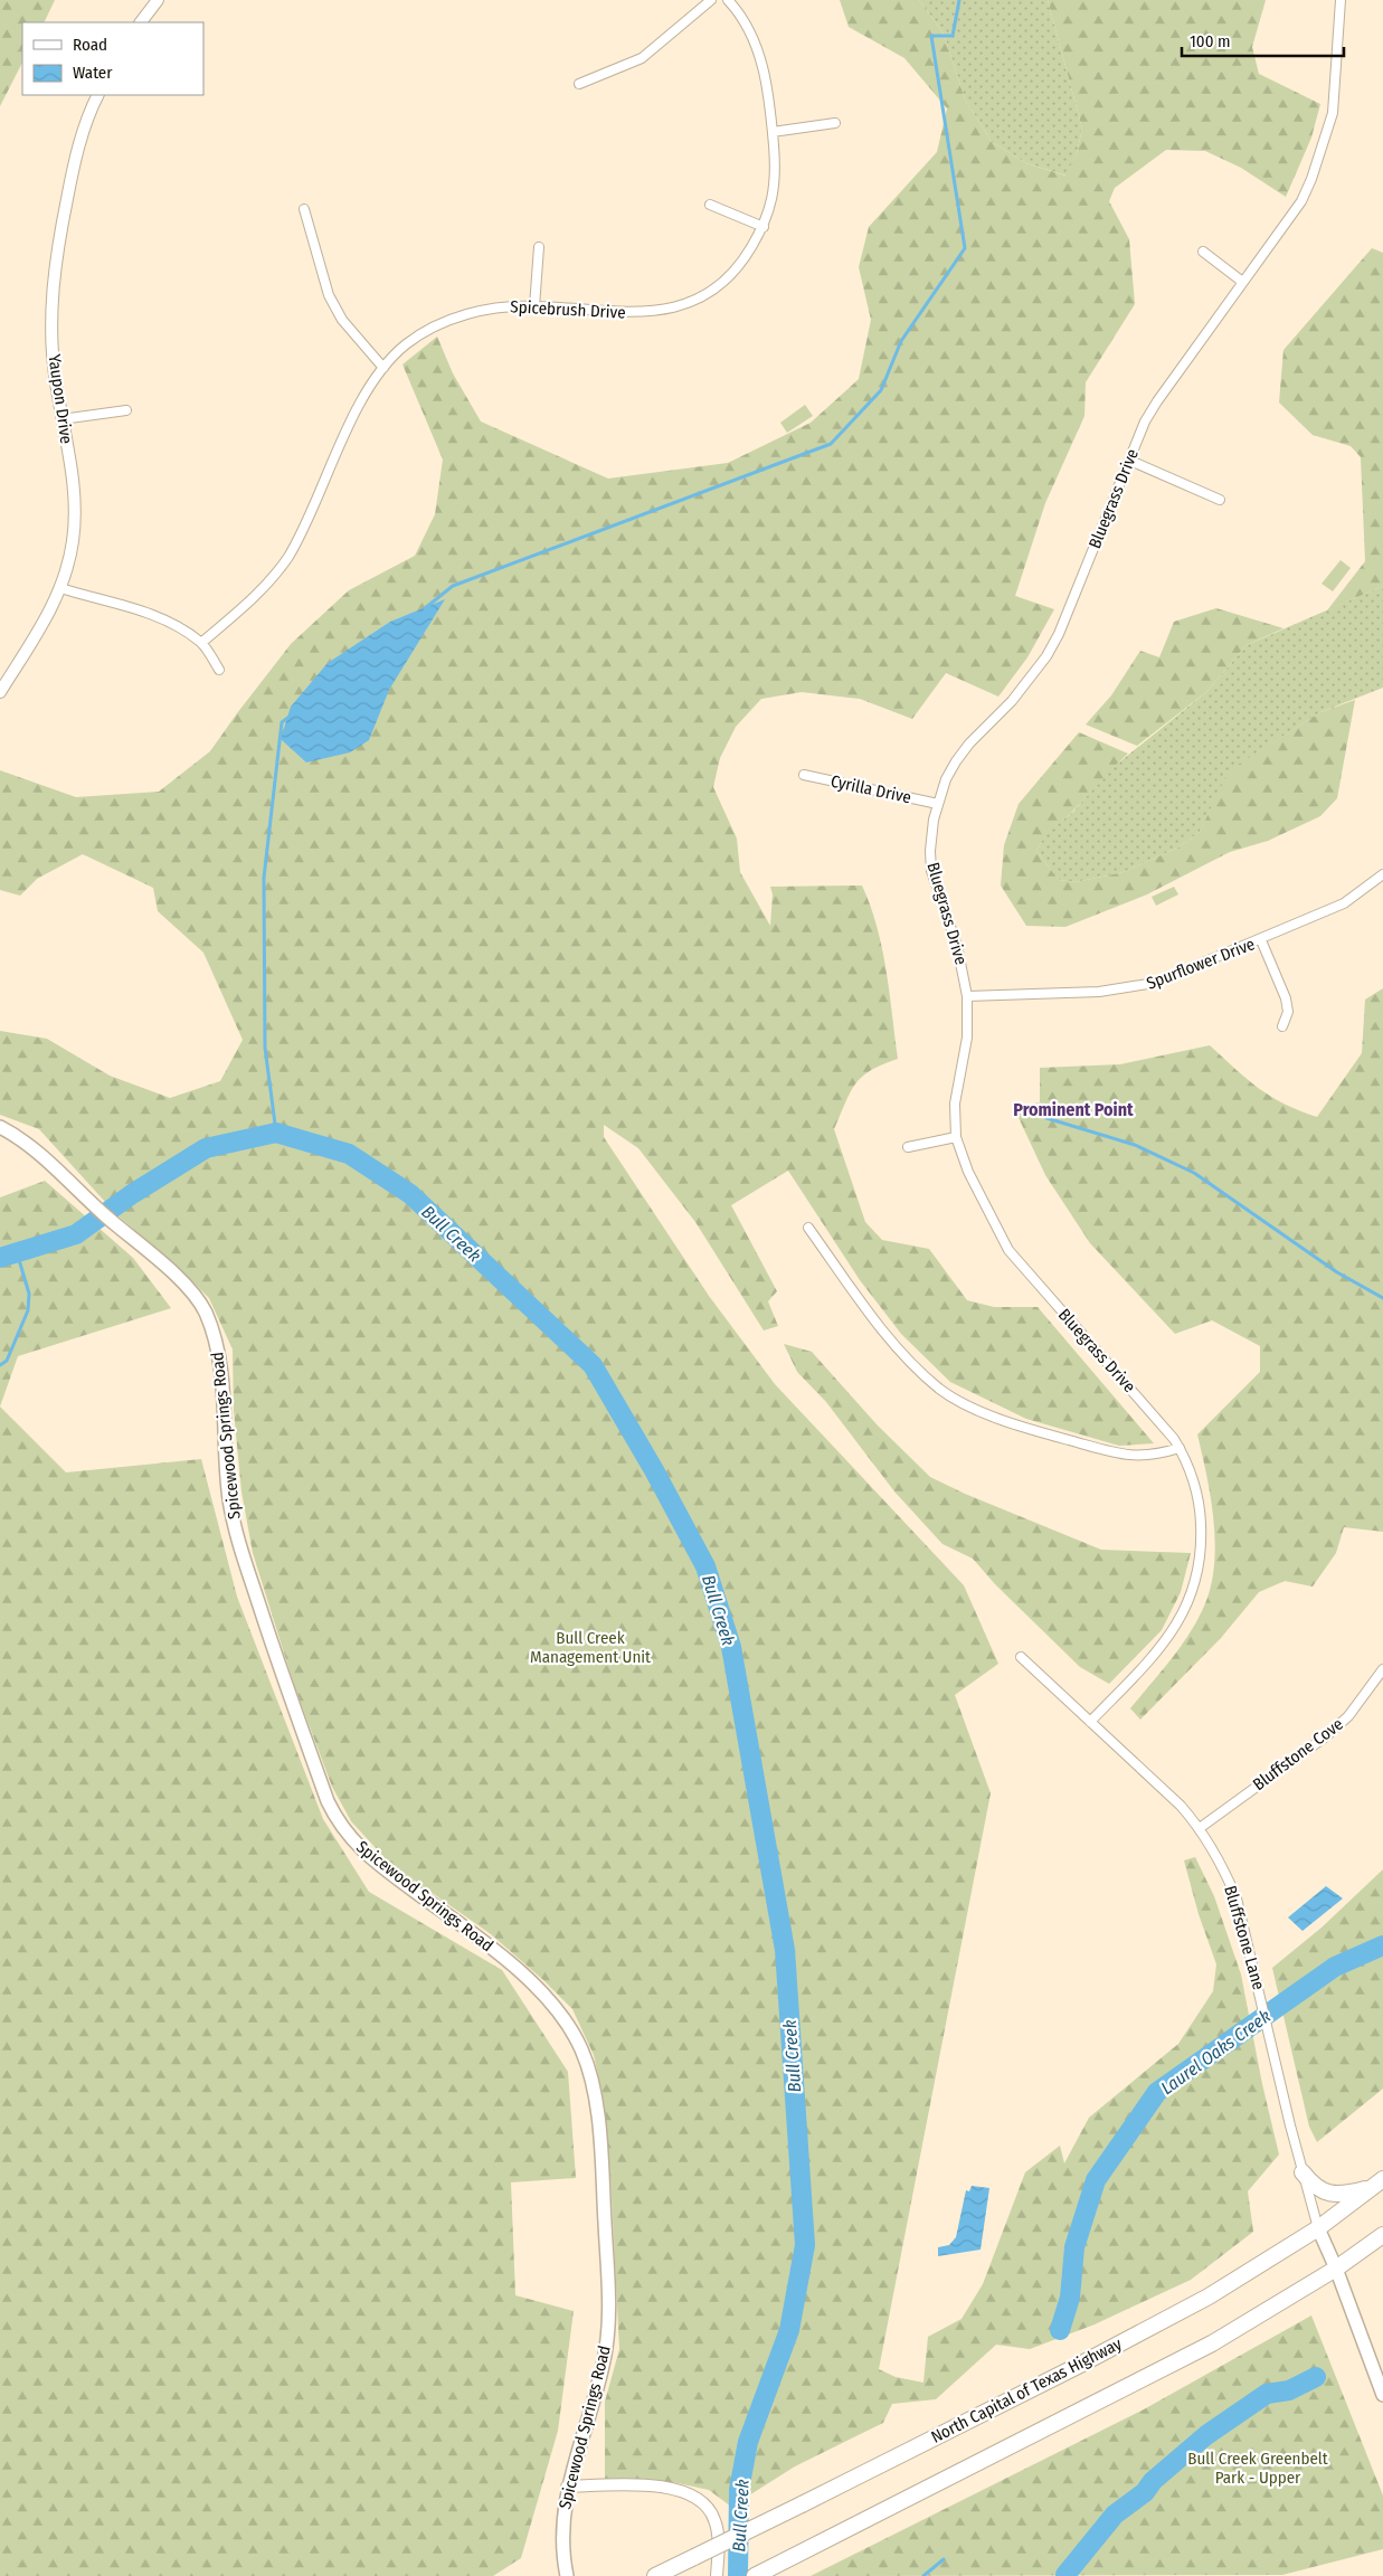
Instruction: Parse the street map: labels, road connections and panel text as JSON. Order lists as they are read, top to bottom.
{
  "streets": {
    "highway": ["North Capital of Texas Highway"],
    "main road": ["Spicewood Springs Road"],
    "street": [
      "Spicebrush Drive",
      "Yaupon Drive",
      "Bluegrass Drive",
      "Cyrilla Drive",
      "Spurflower Drive",
      "Bluffstone Cove",
      "Bluffstone Lane"
    ]
  },
  "crossings": [
    ["Bluegrass Drive", "Cyrilla Drive"],
    ["Bluegrass Drive", "Spurflower Drive"],
    ["Bluegrass Drive", "Bluffstone Lane"],
    ["Bluffstone Cove", "Bluffstone Lane"],
    ["Bluffstone Lane", "North Capital of Texas Highway"]
  ],
  "districts": ["Prominent Point"],
  "water": ["Bull Creek", "Laurel Oaks Creek"],
  "parks": ["Bull Creek Management Unit", "Bull Creek Greenbelt Park - Upper"],
  "legend": ["Road", "Water"],
  "scale_bar": "100 m"
}
